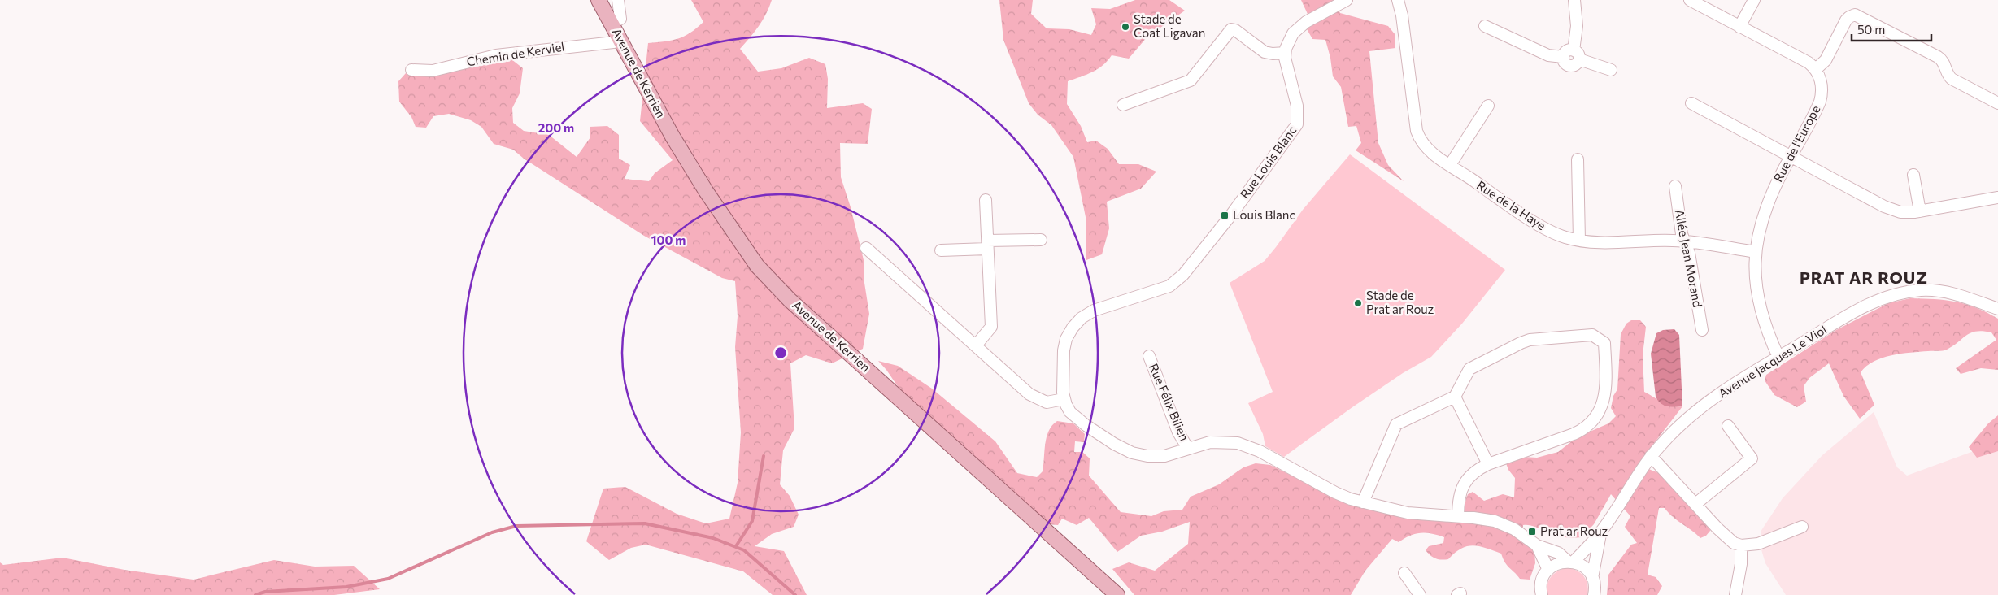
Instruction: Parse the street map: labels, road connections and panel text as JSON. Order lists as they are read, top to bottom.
{
  "streets": {
    "main road": ["Avenue de Kerrien"],
    "street": [
      "Chemin de Kerviel",
      "Rue de l'Europe",
      "Rue Louis Blanc",
      "Rue de la Haye",
      "Allée Jean Morand",
      "Avenue Jacques Le Viol",
      "Rue Félix Bilien"
    ]
  },
  "crossings": [
    ["Chemin de Kerviel", "Avenue de Kerrien"],
    ["Rue de l'Europe", "Rue de la Haye"],
    ["Rue de l'Europe", "Avenue Jacques Le Viol"],
    ["Rue de la Haye", "Allée Jean Morand"]
  ],
  "districts": ["PRAT AR ROUZ"],
  "places": {
    "other": ["Stade de Coat Ligavan", "Stade de Prat ar Rouz"],
    "transit": ["Louis Blanc", "Prat ar Rouz"]
  },
  "scale_bar": "50 m",
  "rings": ["200 m", "100 m"]
}
